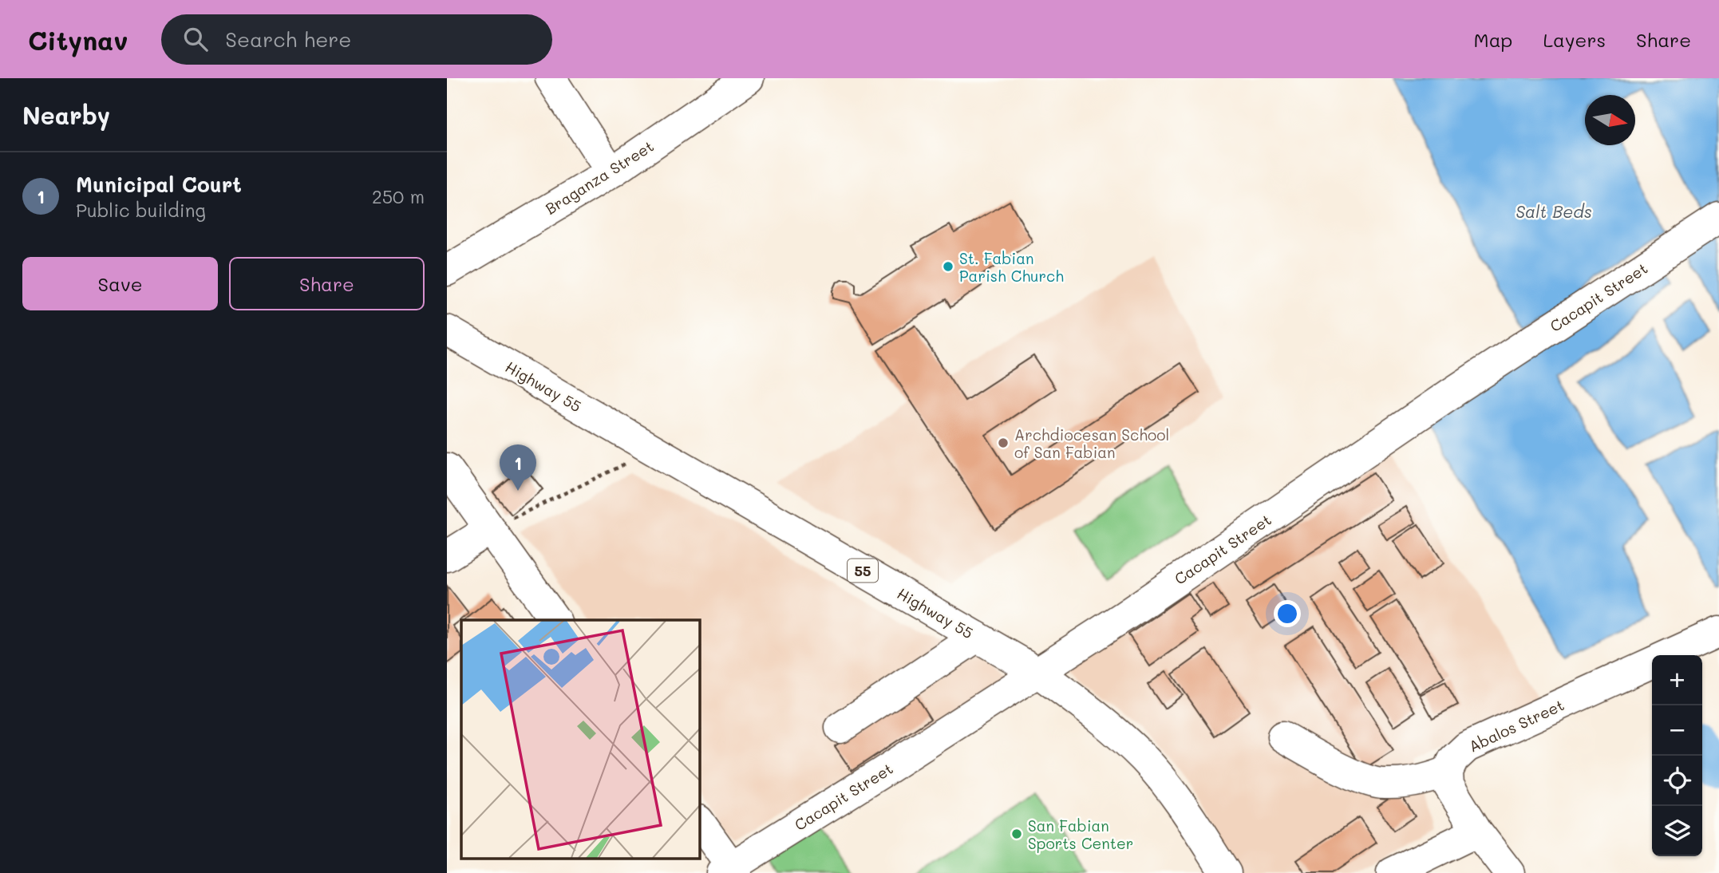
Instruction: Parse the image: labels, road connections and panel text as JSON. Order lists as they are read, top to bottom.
{
  "streets": {
    "main road": [
      "Braganza Street",
      "Cacapit Street",
      "Highway 55",
      "55",
      "Abalos Street"
    ]
  },
  "crossings": [
    ["Cacapit Street", "Highway 55"]
  ],
  "water": ["Salt Beds"],
  "places": ["St. Fabian Parish Church", "Archdiocesan School of San Fabian", "San Fabian Sports Center"],
  "north": "right",
  "page": {
    "header": "Citynav",
    "search": "Search here",
    "nav": ["Map", "Layers", "Share"],
    "heading": "Nearby",
    "list": [
      {
        "mark": "1",
        "name": "Municipal Court",
        "note": "Public building",
        "value": "250 m"
      }
    ],
    "buttons": ["Save", "Share"],
    "pins": "1",
    "map_buttons": ["+", "−"]
  }
}
